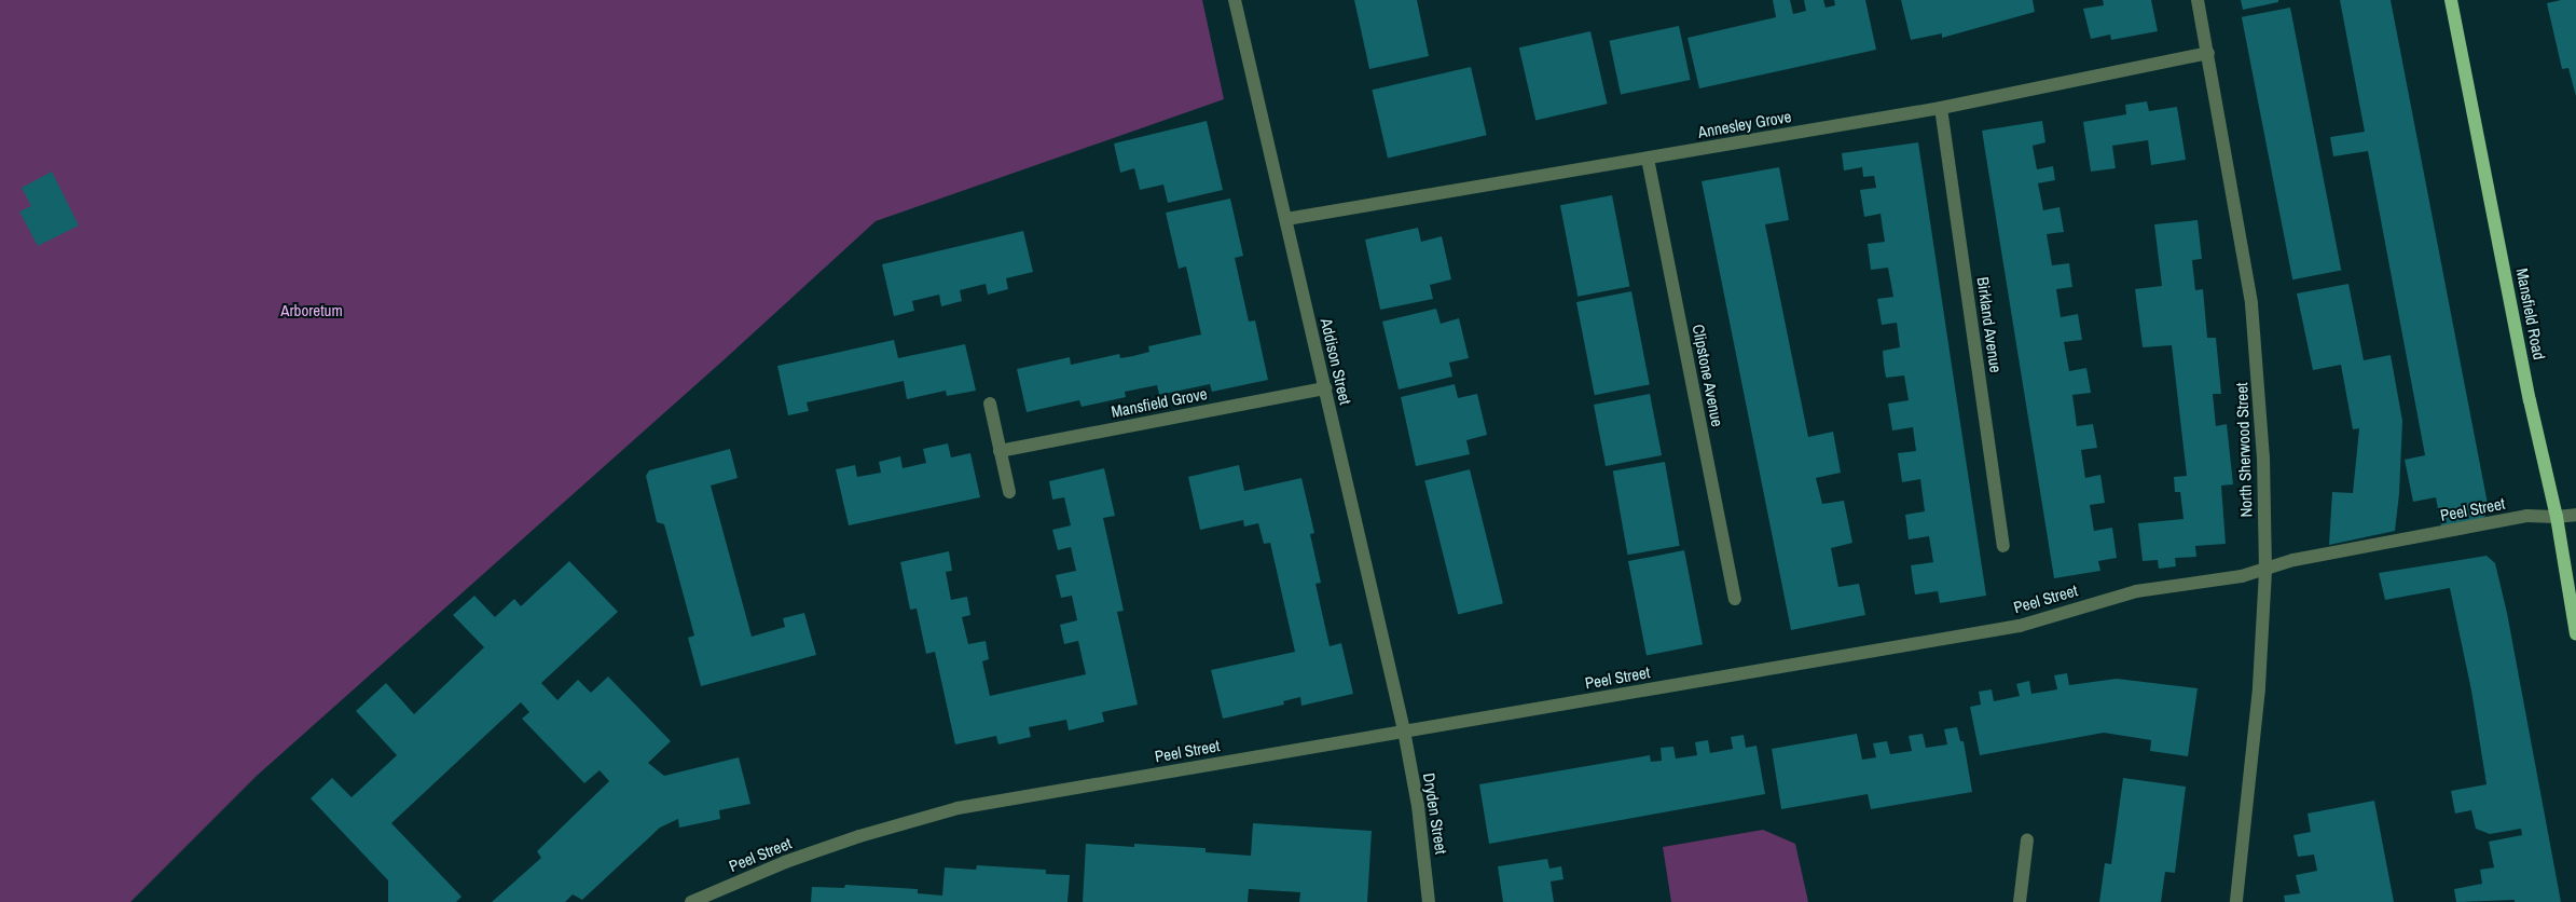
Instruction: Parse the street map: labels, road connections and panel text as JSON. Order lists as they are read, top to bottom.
{
  "streets": {
    "main road": ["Mansfield Road"],
    "street": [
      "Annesley Grove",
      "Birkland Avenue",
      "Addison Street",
      "Clipstone Avenue",
      "Mansfield Grove",
      "North Sherwood Street",
      "Peel Street",
      "Dryden Street"
    ]
  },
  "crossings": [
    ["Annesley Grove", "Birkland Avenue"],
    ["Annesley Grove", "Addison Street"],
    ["Annesley Grove", "Clipstone Avenue"],
    ["Annesley Grove", "North Sherwood Street"],
    ["Mansfield Road", "Peel Street"],
    ["Addison Street", "Mansfield Grove"],
    ["Addison Street", "Peel Street"],
    ["Addison Street", "Dryden Street"],
    ["North Sherwood Street", "Peel Street"],
    ["Peel Street", "Dryden Street"]
  ],
  "parks": ["Arboretum"]
}
